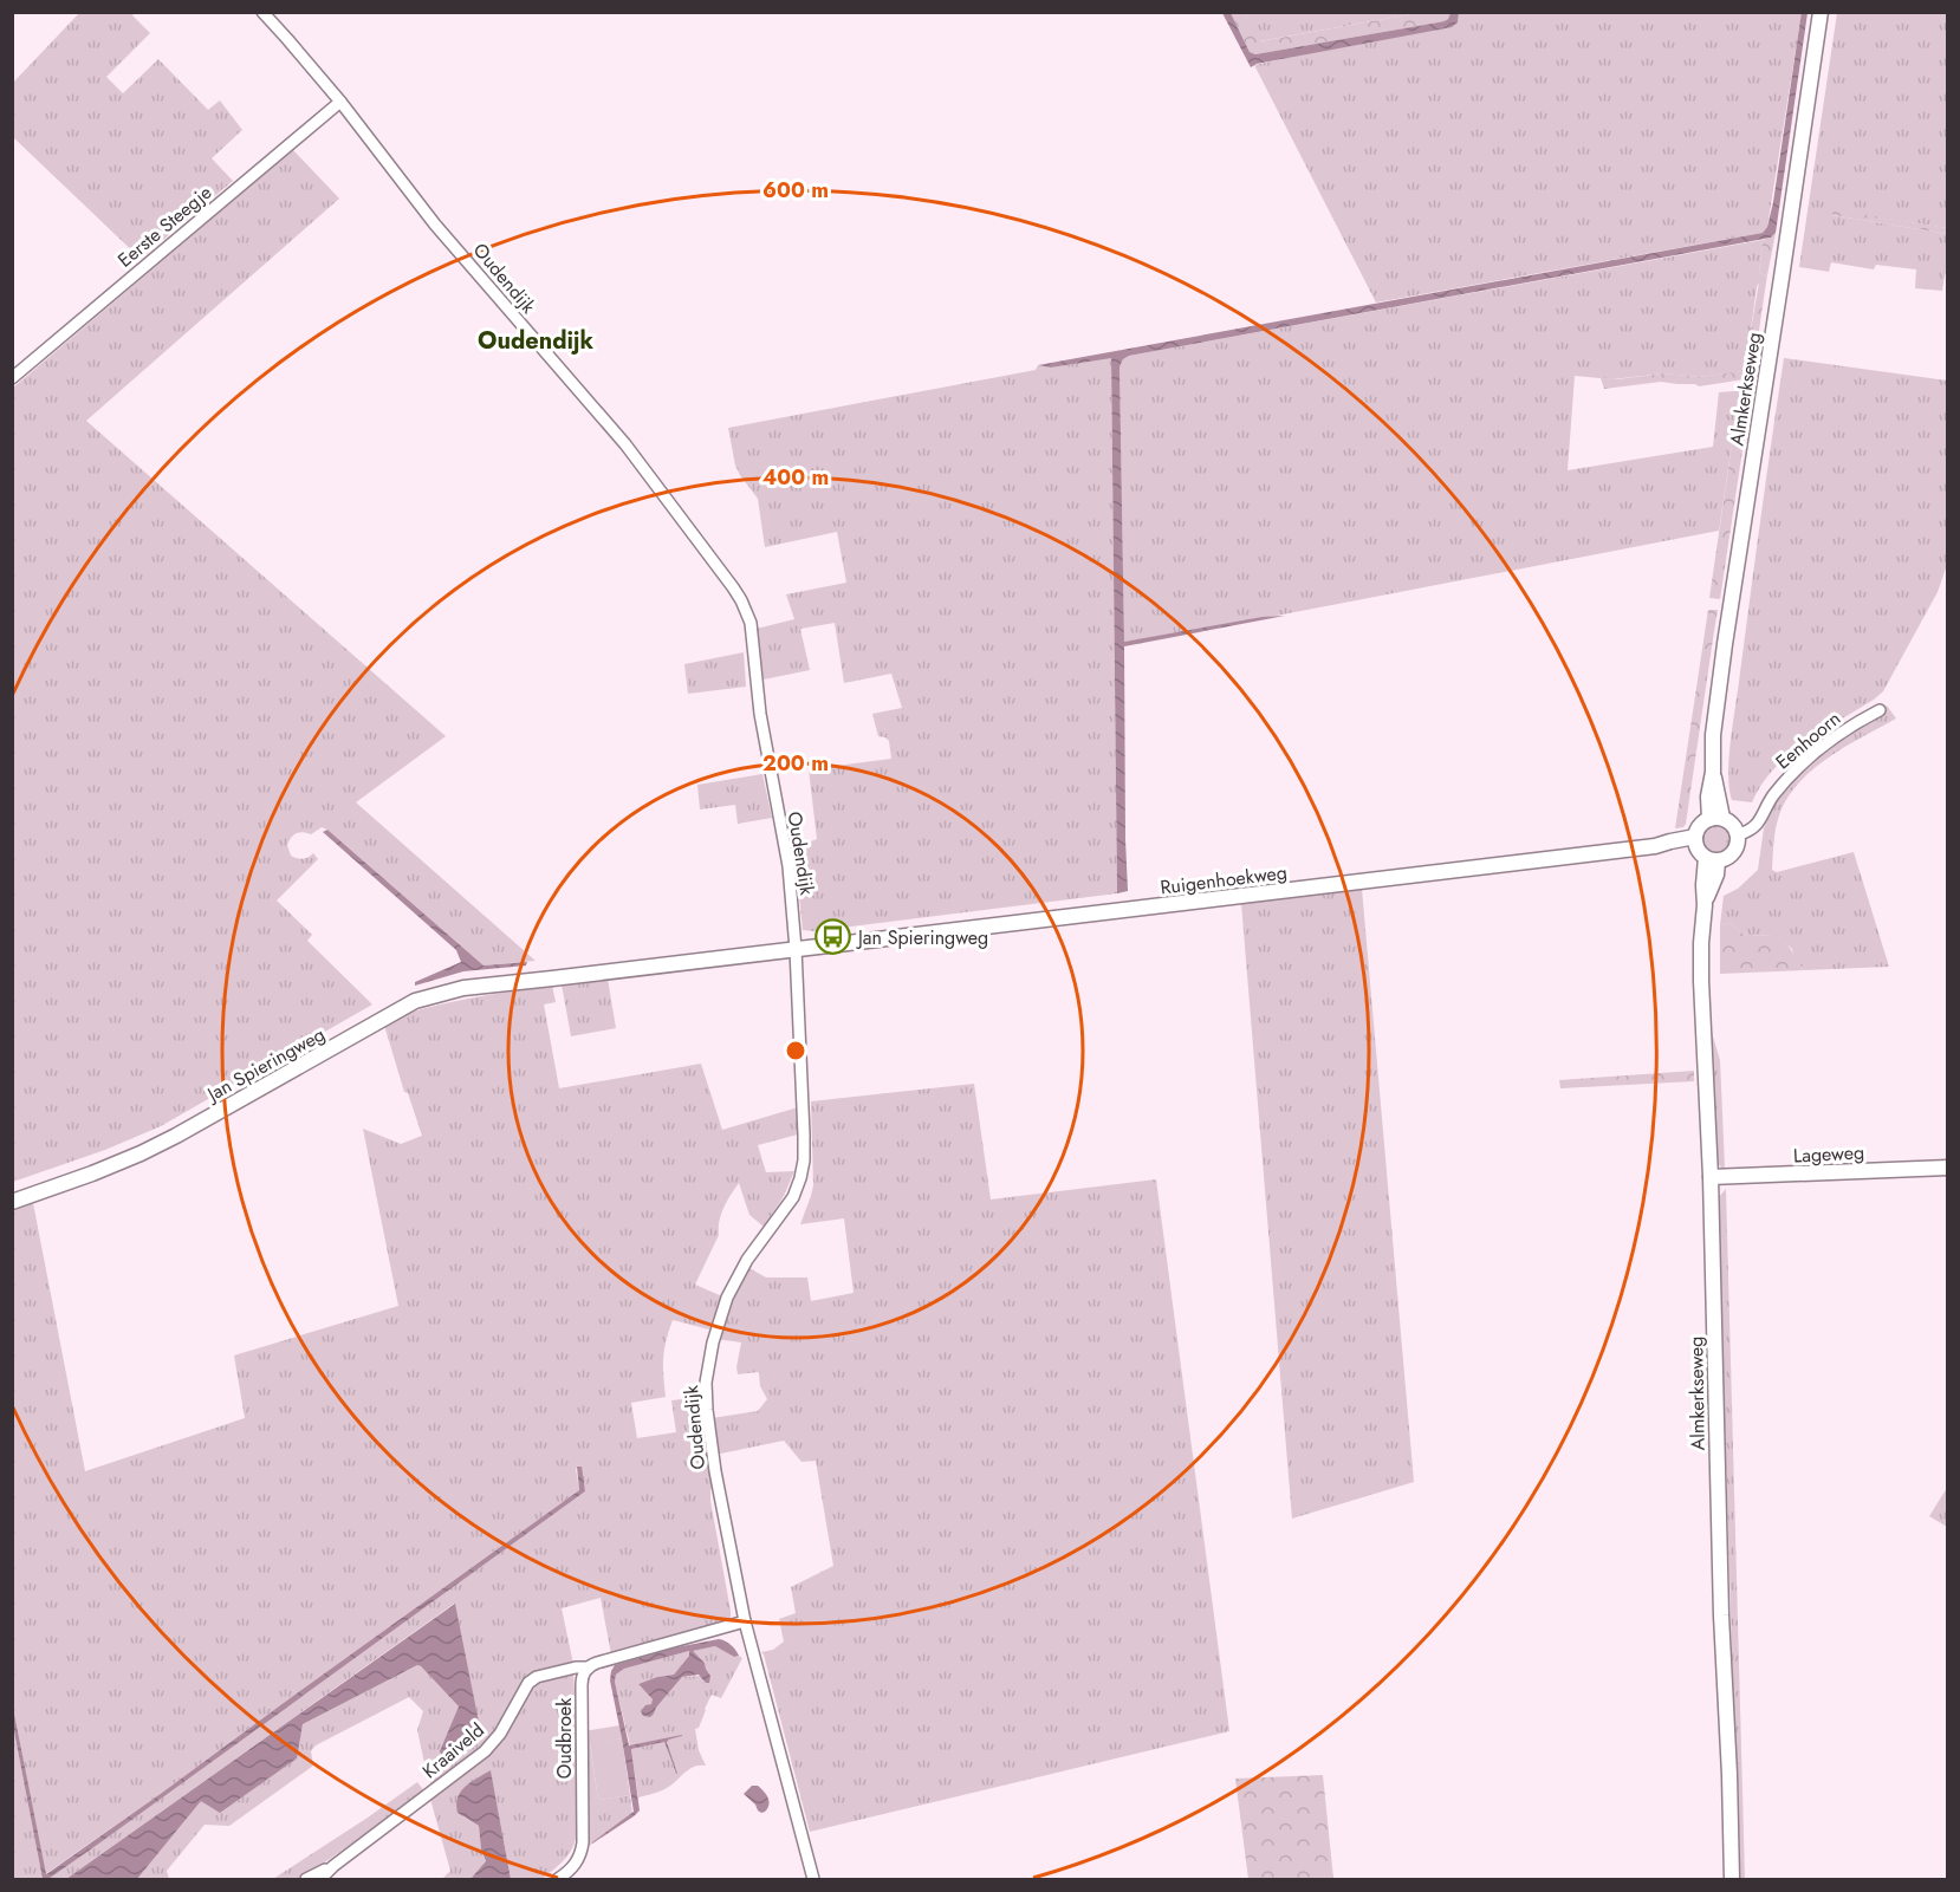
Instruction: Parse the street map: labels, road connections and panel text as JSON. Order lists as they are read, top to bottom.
{
  "streets": {
    "street": [
      "Eerste Steegje",
      "Oudendijk",
      "Almkerkseweg",
      "Eenhoorn",
      "Ruigenhoekweg",
      "Jan Spieringweg",
      "Lageweg",
      "Oudbroek",
      "Kraaiveld"
    ]
  },
  "crossings": [
    ["Eerste Steegje", "Oudendijk"],
    ["Oudendijk", "Ruigenhoekweg"],
    ["Oudendijk", "Jan Spieringweg"],
    ["Almkerkseweg", "Eenhoorn"],
    ["Almkerkseweg", "Ruigenhoekweg"],
    ["Almkerkseweg", "Lageweg"],
    ["Eenhoorn", "Ruigenhoekweg"],
    ["Ruigenhoekweg", "Jan Spieringweg"],
    ["Oudbroek", "Kraaiveld"]
  ],
  "districts": ["Oudendijk"],
  "places": {
    "bus stop": ["Jan Spieringweg"]
  },
  "rings": ["600 m", "400 m", "200 m"]
}
